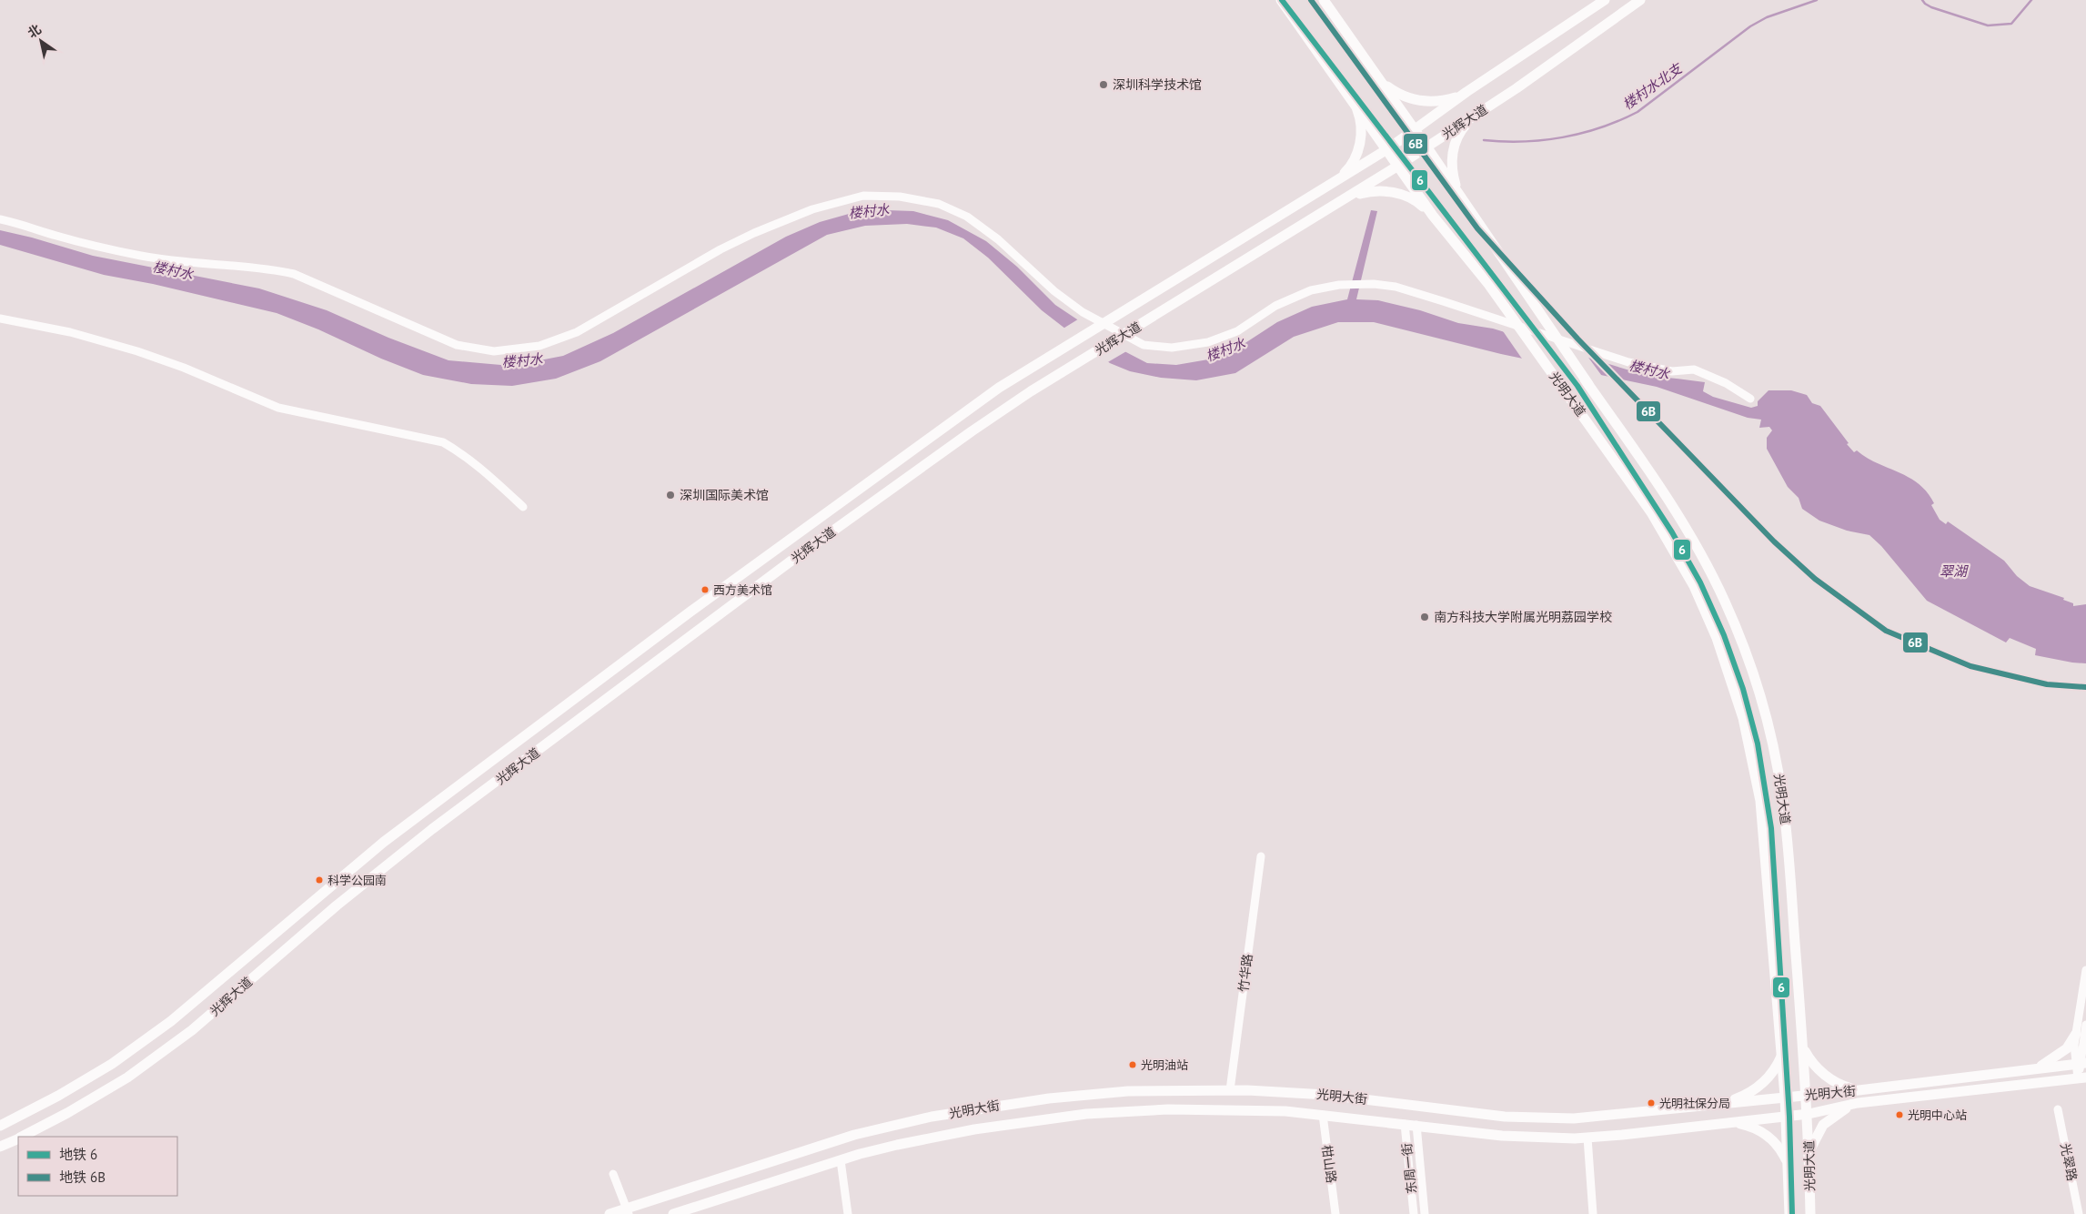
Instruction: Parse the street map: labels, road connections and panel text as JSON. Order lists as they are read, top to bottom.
{
  "streets": {
    "main road": ["光辉大道", "光明大道", "光明大街"],
    "street": [
      "竹华路",
      "光翠路",
      "柑山路",
      "东周一街"
    ]
  },
  "crossings": [
    ["光辉大道", "光明大道"],
    ["光明大道", "光明大街"],
    ["竹华路", "光明大街"],
    ["光明大街", "柑山路"],
    ["光明大街", "东周一街"]
  ],
  "water": ["楼村水北支", "楼村水", "翠湖"],
  "places": [
    "深圳科学技术馆",
    "深圳国际美术馆",
    "西方美术馆",
    "南方科技大学附属光明荔园学校",
    "科学公园南",
    "光明油站",
    "光明社保分局",
    "光明中心站"
  ],
  "lines": ["metro line 6", "metro line 6B"],
  "legend": ["地铁 6", "地铁 6B"],
  "north": "top left"
}
